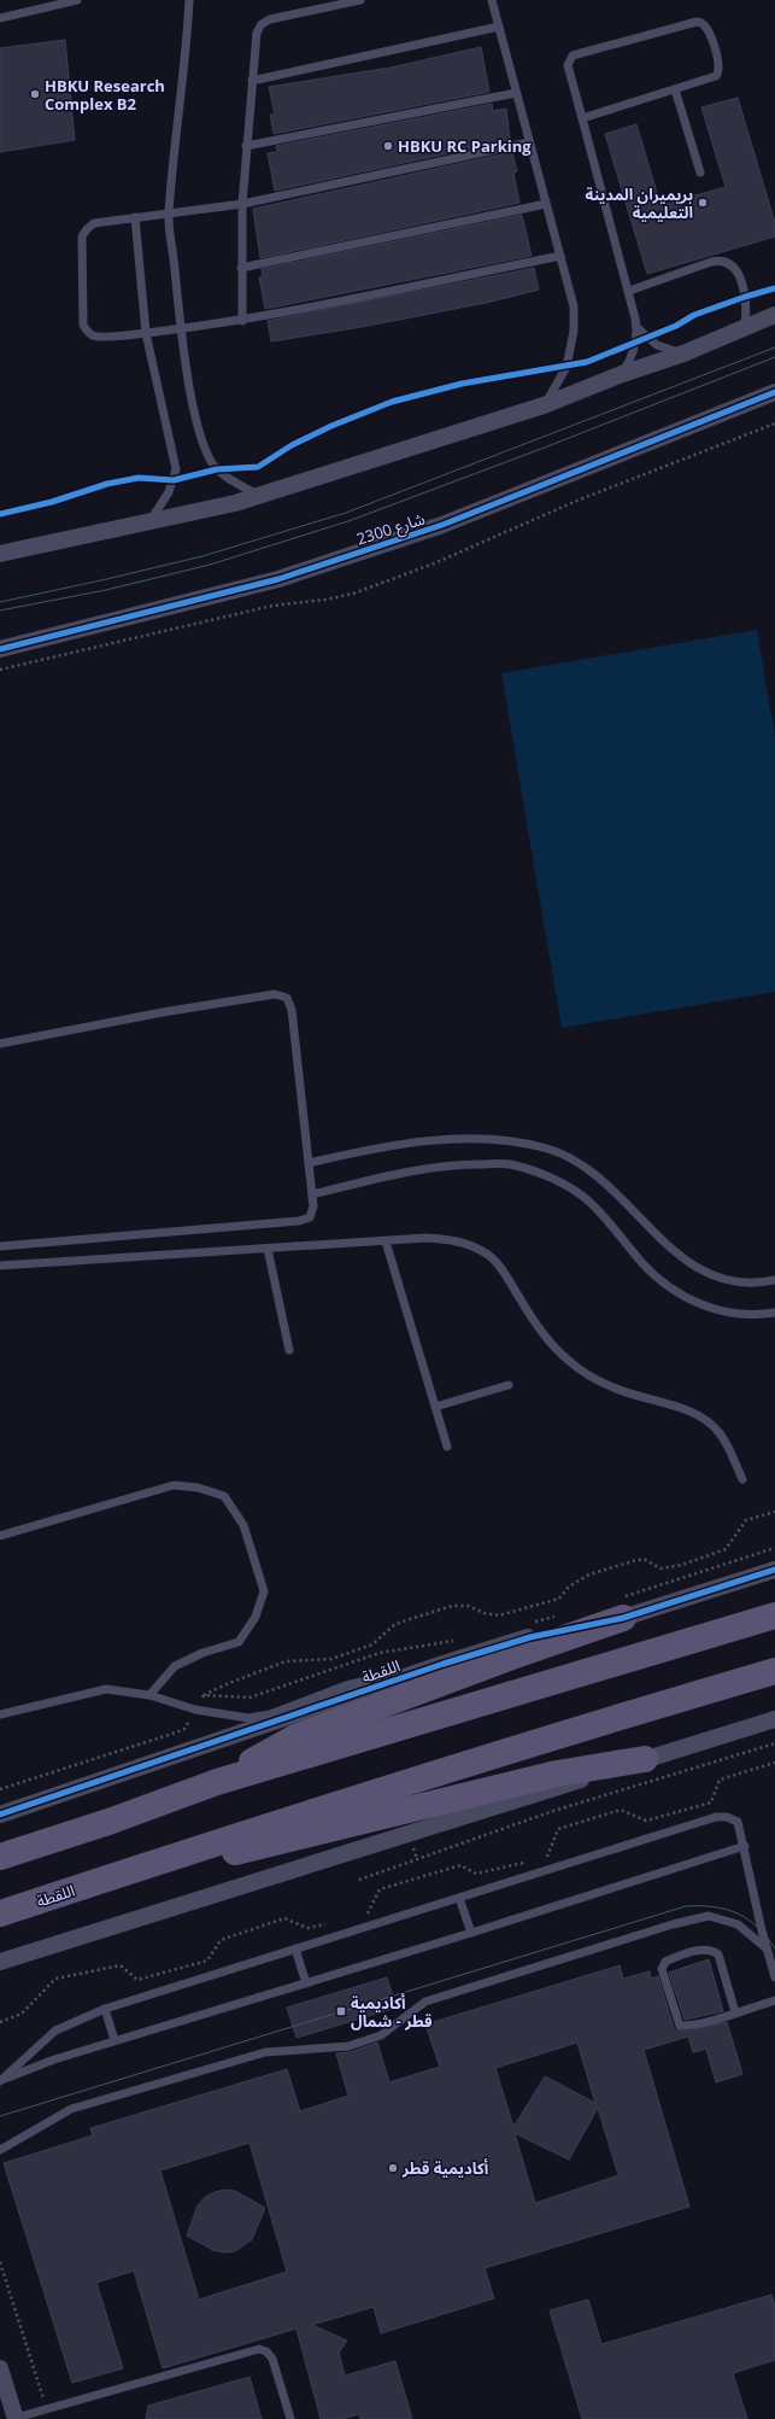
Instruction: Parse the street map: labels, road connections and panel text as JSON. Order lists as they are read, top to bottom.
{
  "streets": {
    "main road": ["اللقطة"],
    "street": ["شارع 2300"]
  },
  "places": {
    "other": [
      "HBKU Research Complex B2",
      "HBKU RC Parking",
      "بريميران المدينة التعليمية",
      "أكاديمية قطر"
    ],
    "transit": ["أكاديمية قطر - شمال"]
  }
}
